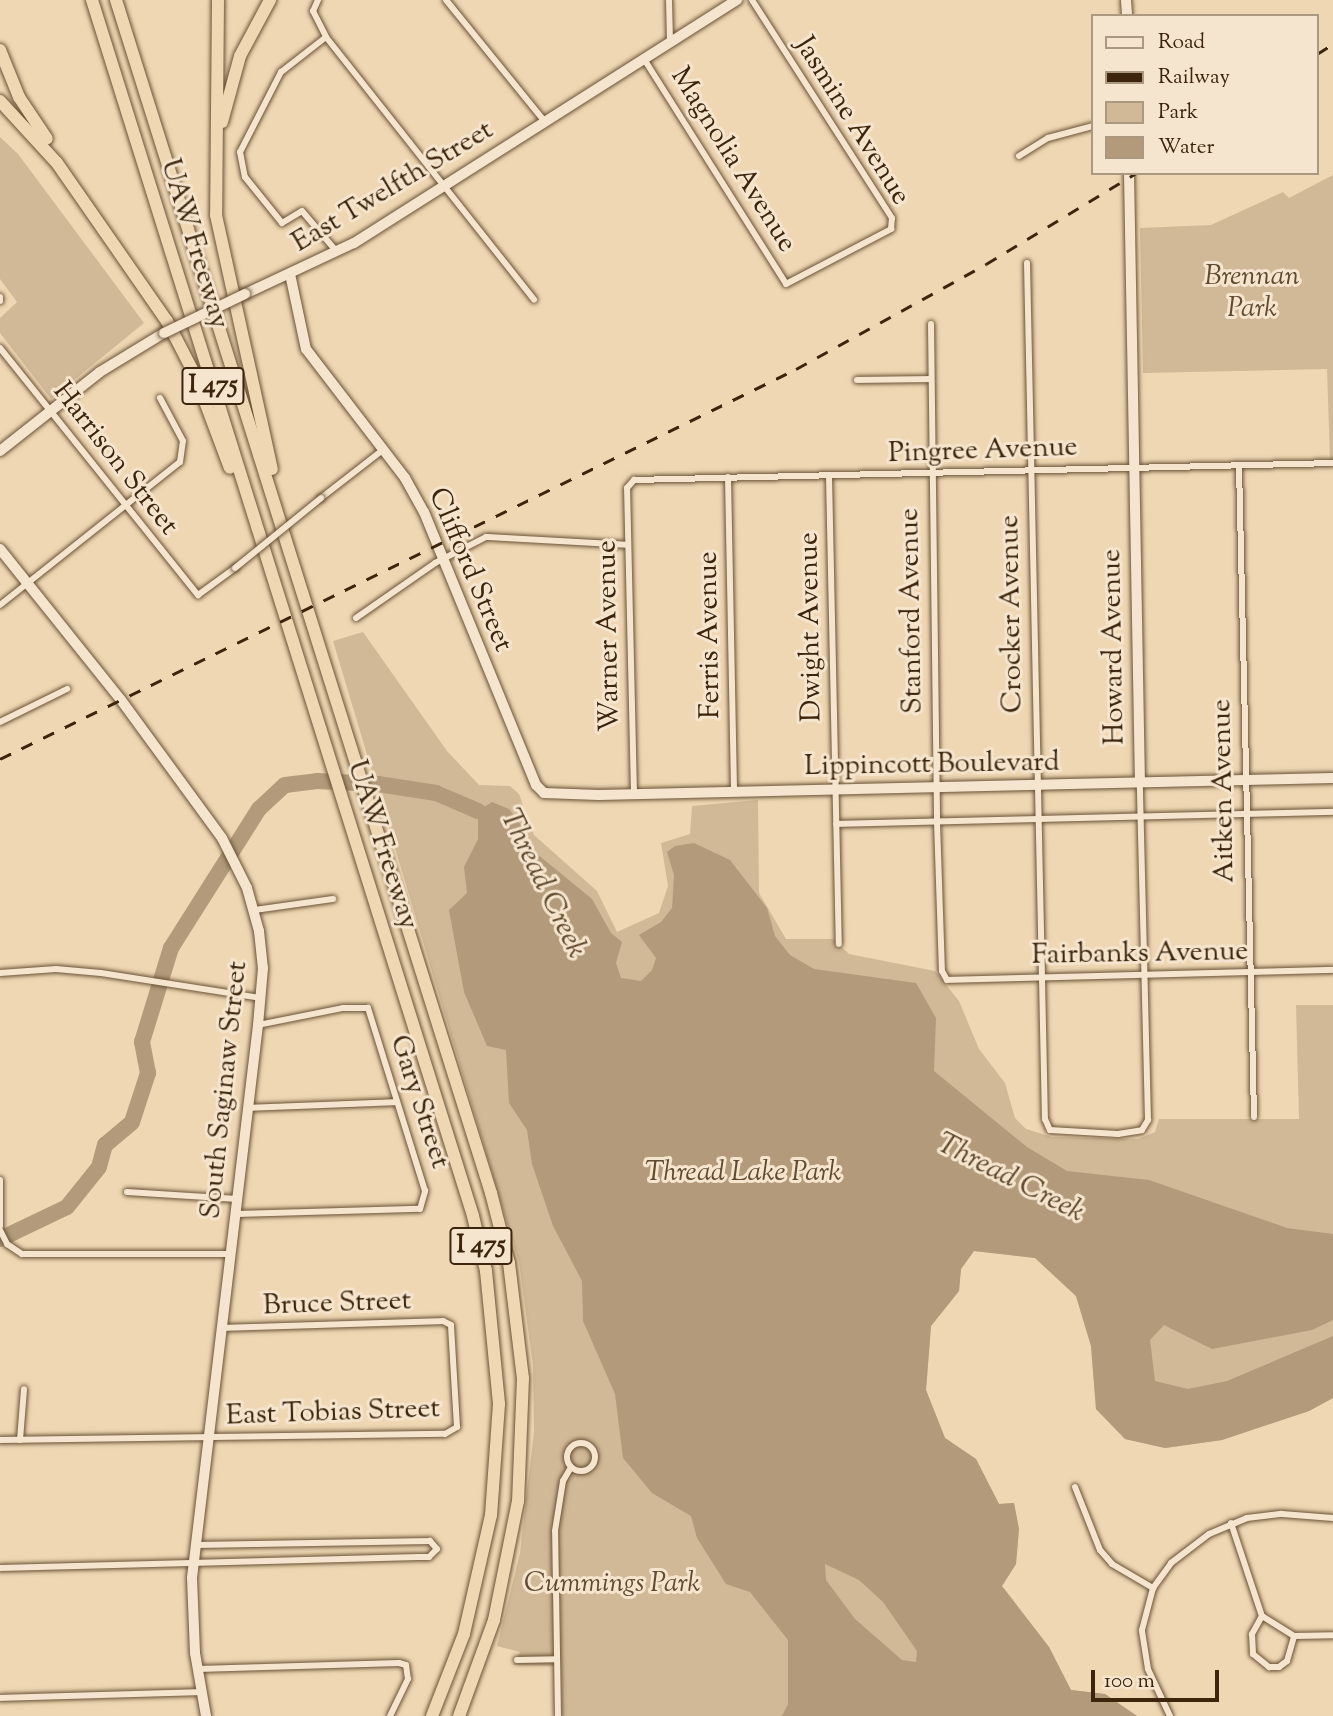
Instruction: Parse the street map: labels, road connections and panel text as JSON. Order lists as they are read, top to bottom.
{
  "streets": {
    "highway": ["UAW Freeway", "I 475"],
    "street": [
      "Jasmine Avenue",
      "Magnolia Avenue",
      "East Twelfth Street",
      "Pingree Avenue",
      "Harrison Street",
      "Clifford Street",
      "Stanford Avenue",
      "Crocker Avenue",
      "Dwight Avenue",
      "Ferris Avenue",
      "Warner Avenue",
      "Howard Avenue",
      "Lippincott Boulevard",
      "Aitken Avenue",
      "Fairbanks Avenue",
      "South Saginaw Street",
      "Gary Street",
      "Bruce Street",
      "East Tobias Street"
    ]
  },
  "crossings": [
    ["Jasmine Avenue", "Magnolia Avenue"],
    ["Magnolia Avenue", "East Twelfth Street"],
    ["East Twelfth Street", "Harrison Street"],
    ["East Twelfth Street", "Clifford Street"],
    ["Pingree Avenue", "Stanford Avenue"],
    ["Pingree Avenue", "Crocker Avenue"],
    ["Pingree Avenue", "Dwight Avenue"],
    ["Pingree Avenue", "Ferris Avenue"],
    ["Pingree Avenue", "Warner Avenue"],
    ["Pingree Avenue", "Howard Avenue"],
    ["Pingree Avenue", "Aitken Avenue"],
    ["Harrison Street", "Clifford Street"],
    ["Clifford Street", "Lippincott Boulevard"],
    ["Stanford Avenue", "Lippincott Boulevard"],
    ["Stanford Avenue", "Fairbanks Avenue"],
    ["Crocker Avenue", "Howard Avenue"],
    ["Crocker Avenue", "Lippincott Boulevard"],
    ["Crocker Avenue", "Fairbanks Avenue"],
    ["Dwight Avenue", "Lippincott Boulevard"],
    ["Ferris Avenue", "Lippincott Boulevard"],
    ["Warner Avenue", "Lippincott Boulevard"],
    ["Howard Avenue", "Lippincott Boulevard"],
    ["Howard Avenue", "Fairbanks Avenue"],
    ["Lippincott Boulevard", "Aitken Avenue"],
    ["Aitken Avenue", "Fairbanks Avenue"],
    ["South Saginaw Street", "Gary Street"],
    ["South Saginaw Street", "Bruce Street"],
    ["South Saginaw Street", "East Tobias Street"],
    ["Bruce Street", "East Tobias Street"]
  ],
  "water": ["Thread Creek"],
  "parks": ["Brennan Park", "Thread Lake Park", "Cummings Park"],
  "legend": [
    "Road",
    "Railway",
    "Park",
    "Water"
  ],
  "scale_bar": "100 m"
}
